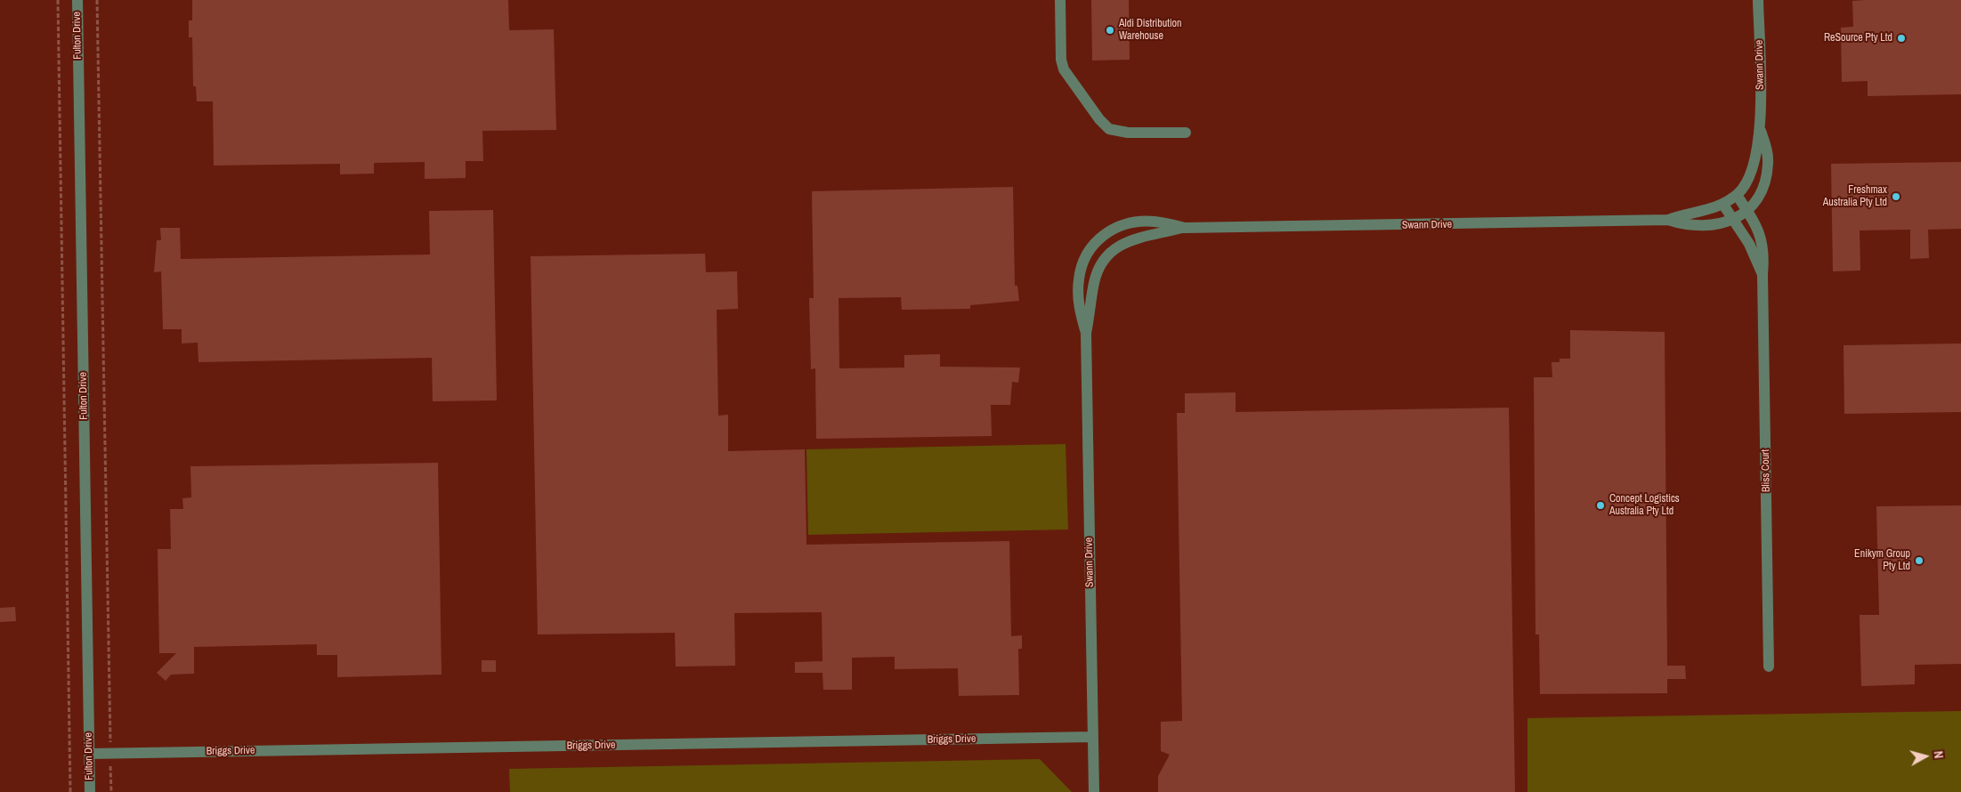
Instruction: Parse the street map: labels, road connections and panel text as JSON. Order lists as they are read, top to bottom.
{
  "streets": {
    "street": [
      "Fulton Drive",
      "Swann Drive",
      "Bliss Court",
      "Briggs Drive"
    ]
  },
  "crossings": [
    ["Fulton Drive", "Briggs Drive"],
    ["Swann Drive", "Bliss Court"],
    ["Swann Drive", "Briggs Drive"]
  ],
  "places": [
    "Aldi Distribution Warehouse",
    "ReSource Pty Ltd",
    "Freshmax Australia Pty Ltd",
    "Concept Logistics Australia Pty Ltd",
    "Enikym Group Pty Ltd"
  ],
  "north": "right"
}
